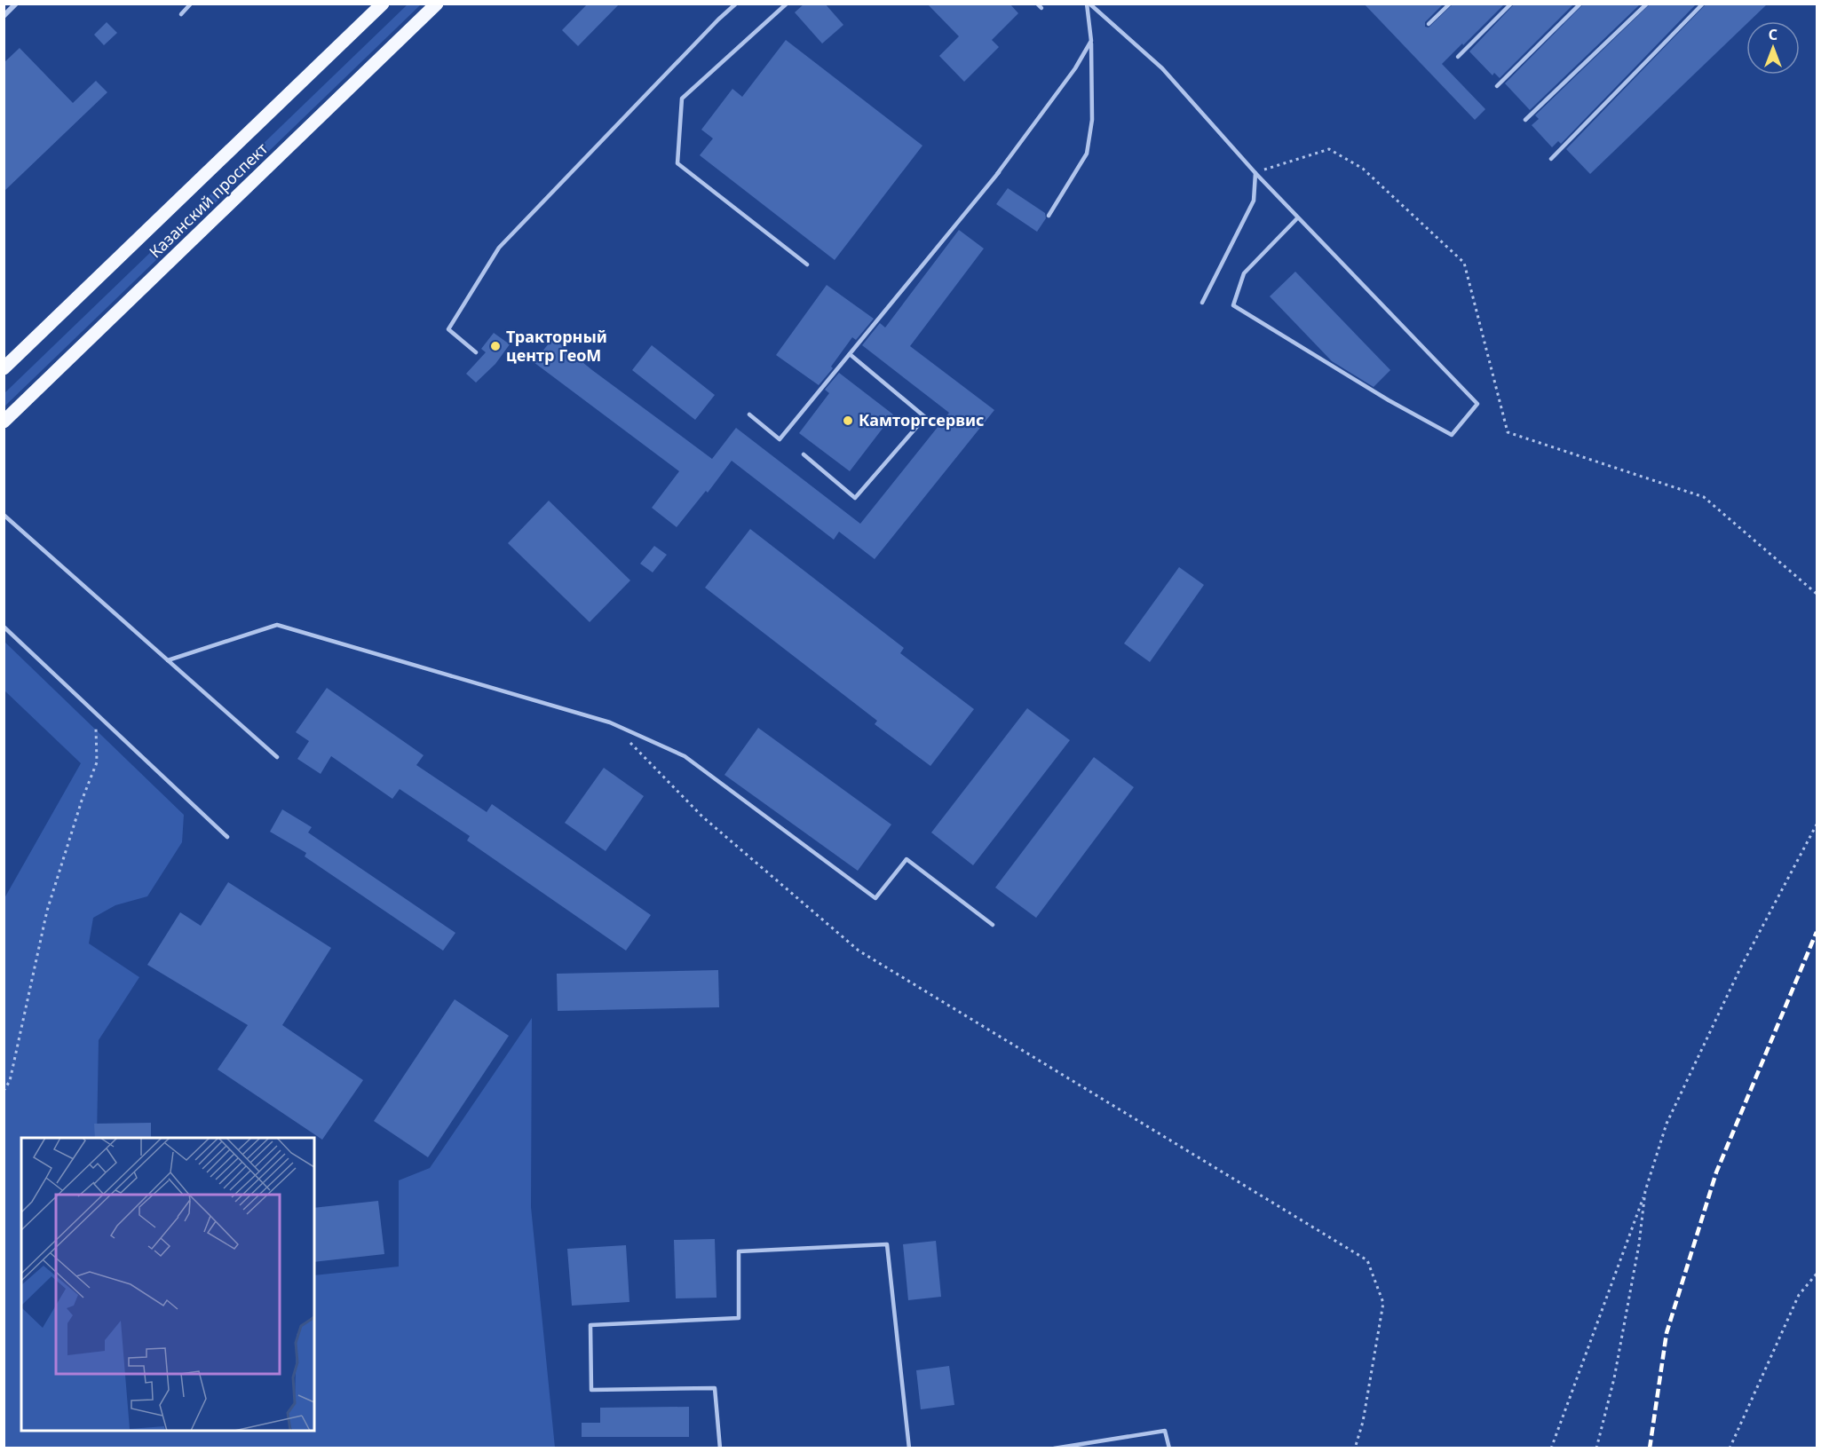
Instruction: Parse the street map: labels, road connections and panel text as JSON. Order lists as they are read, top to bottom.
{
  "streets": {
    "main road": ["Казанский проспект"]
  },
  "places": ["Тракторный центр ГеоМ", "Камторгсервис"],
  "north": "top"
}
